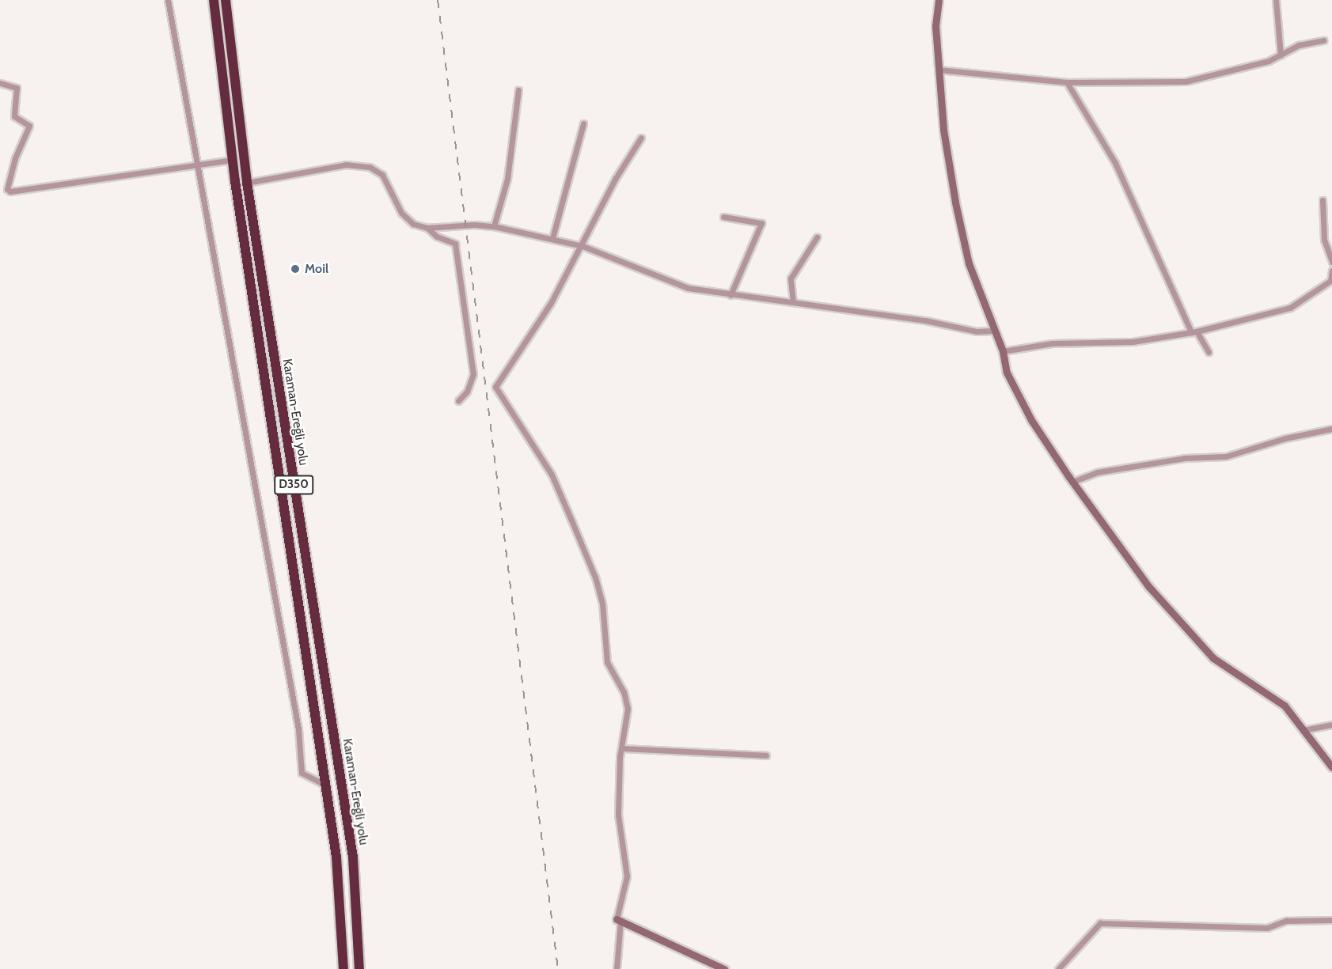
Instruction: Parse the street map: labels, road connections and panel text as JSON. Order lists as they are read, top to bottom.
{
  "streets": {
    "highway": ["Karaman-Ereğli yolu", "D350"]
  },
  "places": ["Moil"]
}
